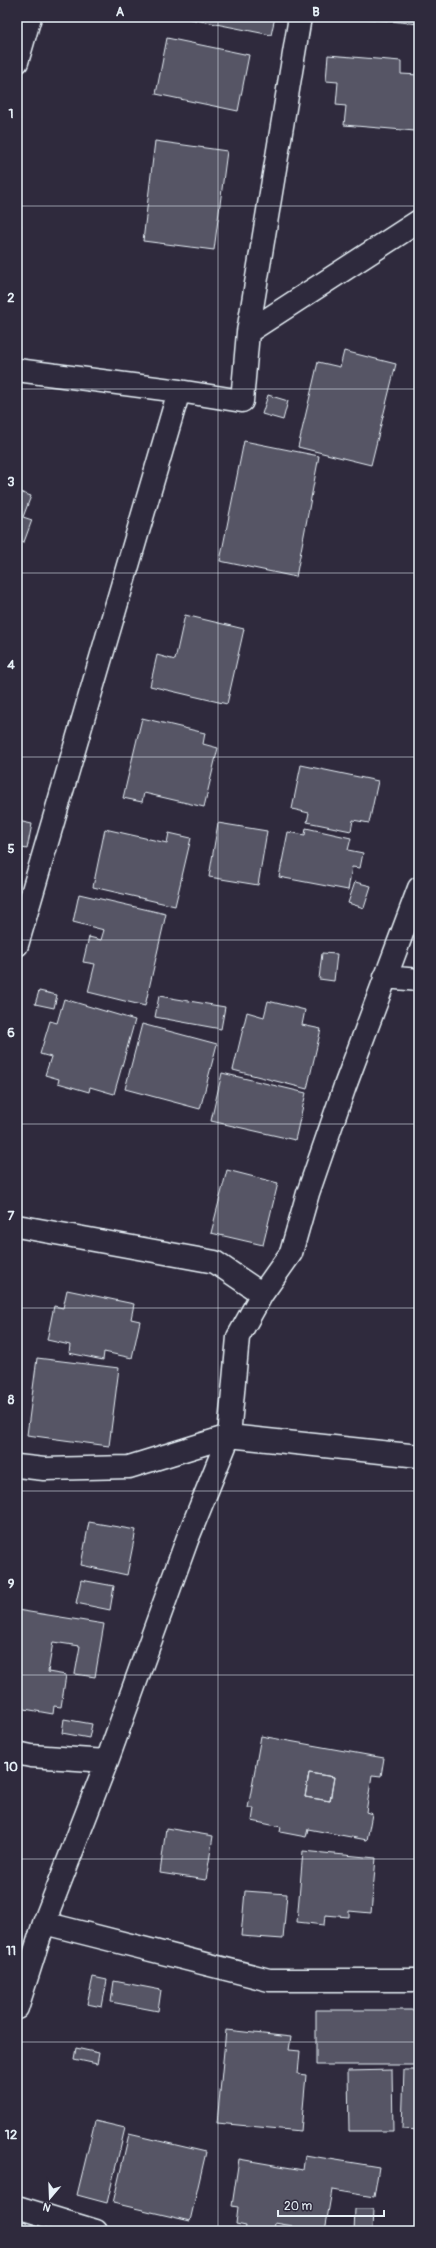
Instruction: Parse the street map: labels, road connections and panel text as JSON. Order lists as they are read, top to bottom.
{
  "scale_bar": "20 m",
  "north": "bottom",
  "grid": {
    "columns": ["A", "B"],
    "rows": [
      "1",
      "2",
      "3",
      "4",
      "5",
      "6",
      "7",
      "8",
      "9",
      "10",
      "11",
      "12"
    ]
  }
}
